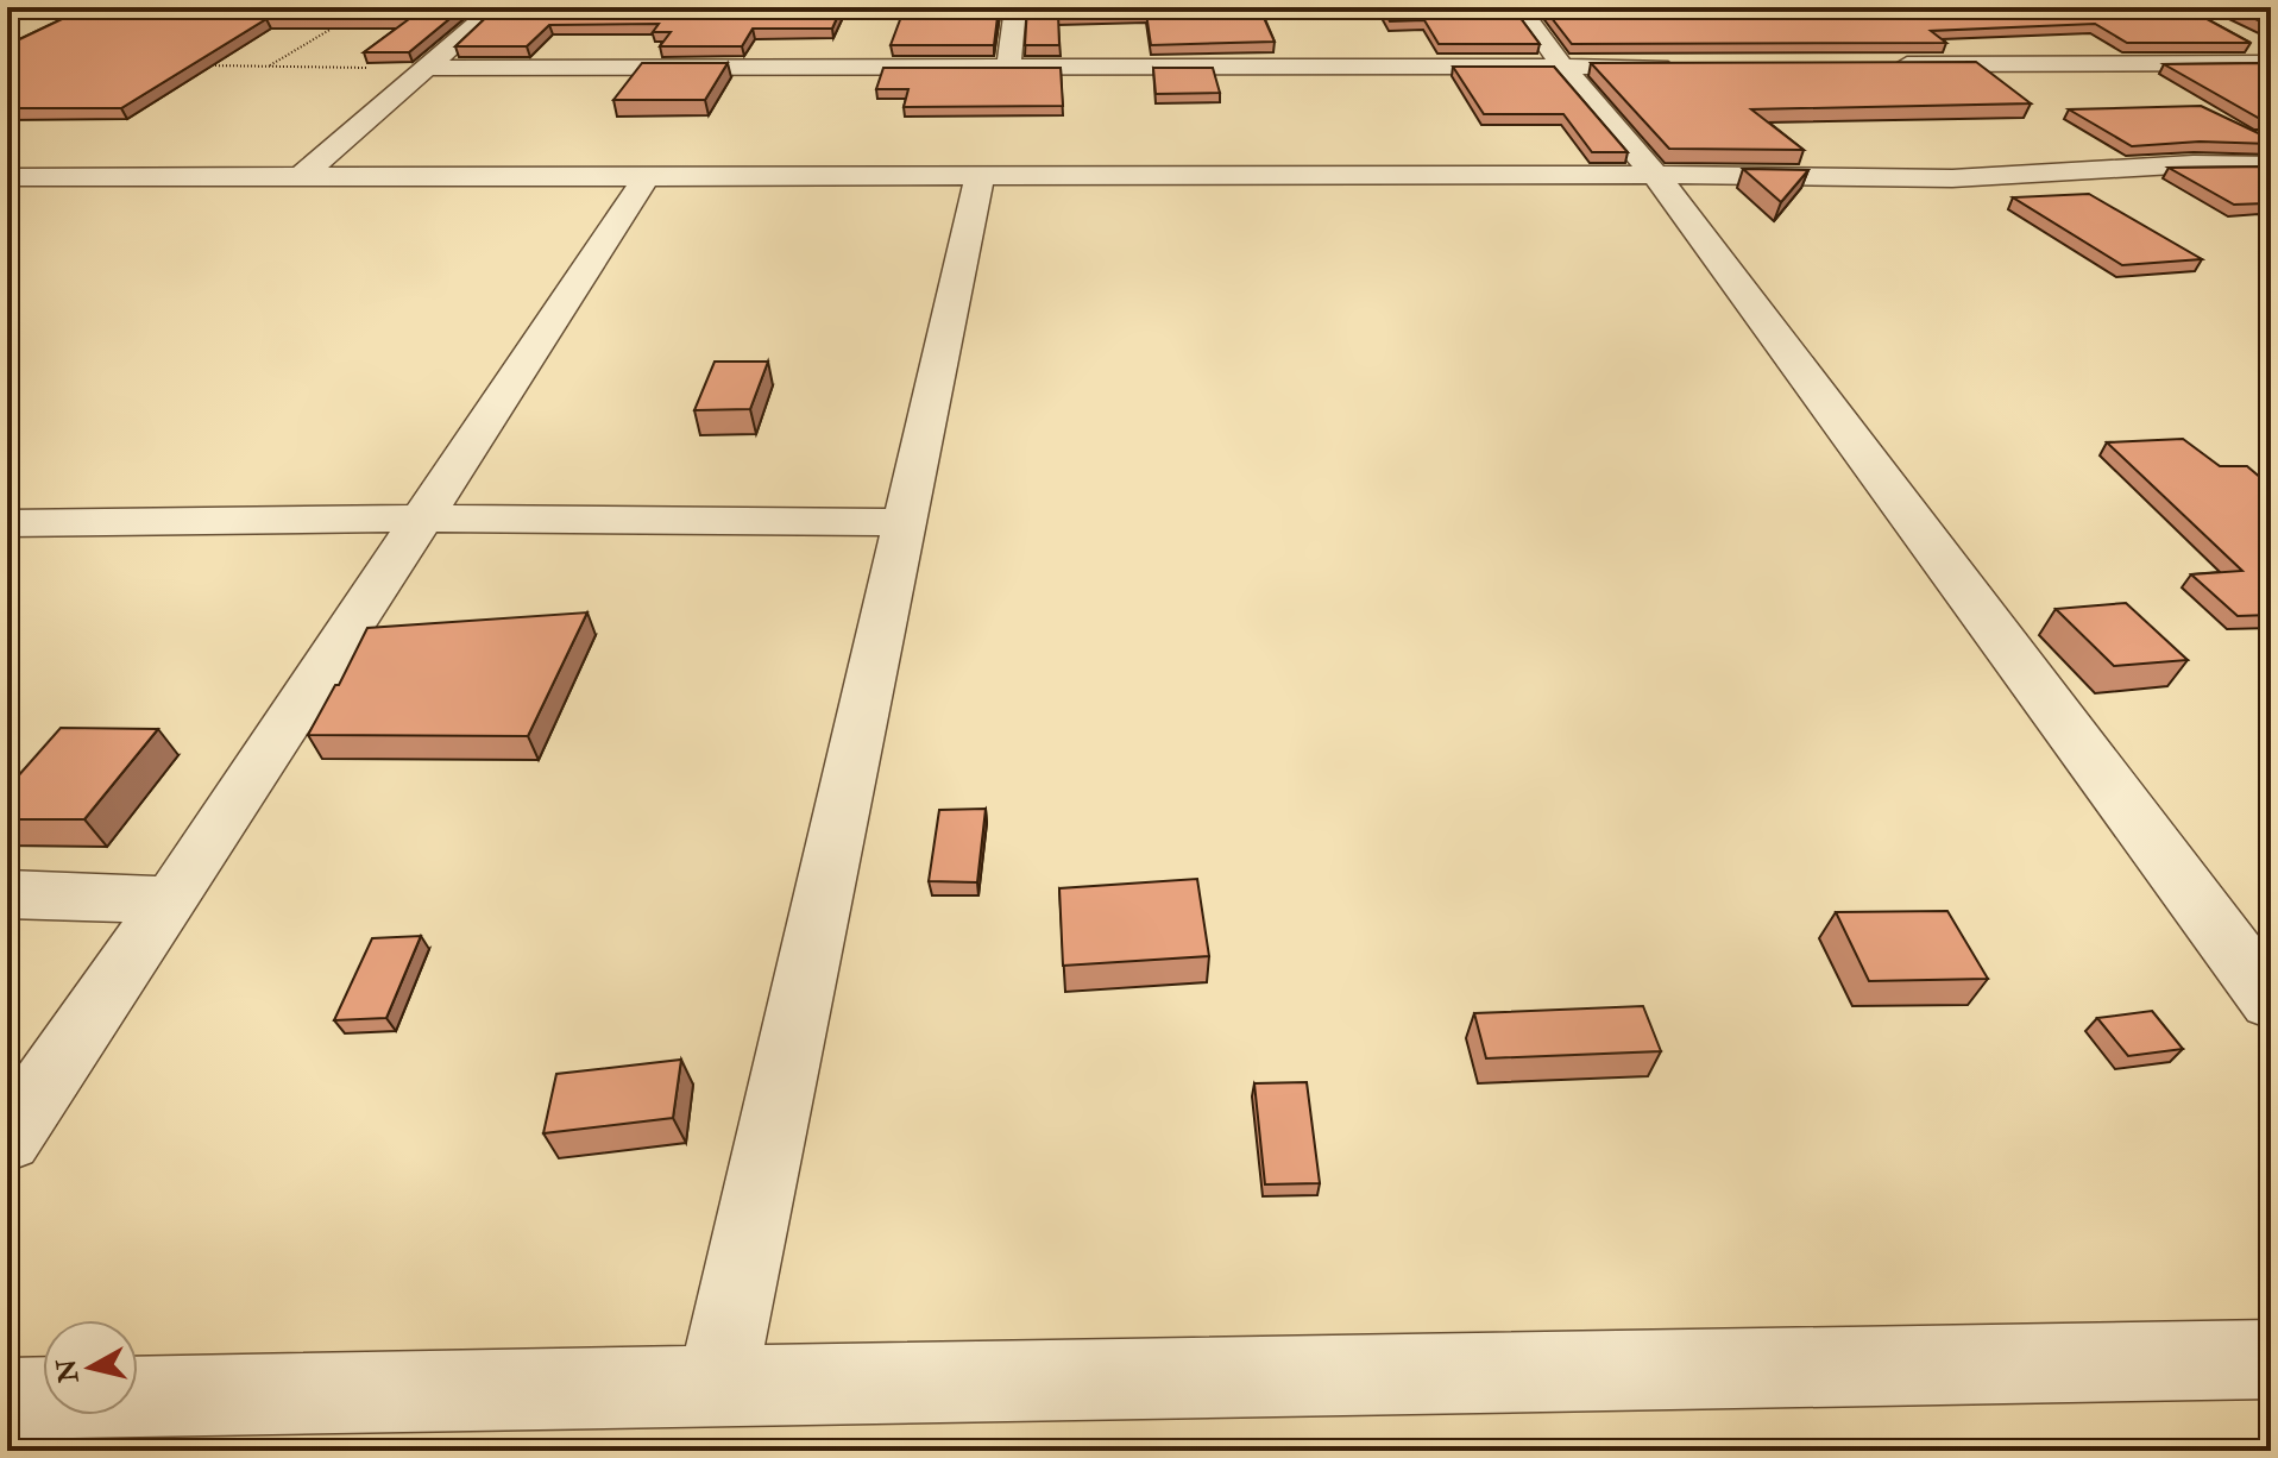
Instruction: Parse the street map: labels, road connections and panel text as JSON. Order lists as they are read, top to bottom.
{
  "north": "left"
}
